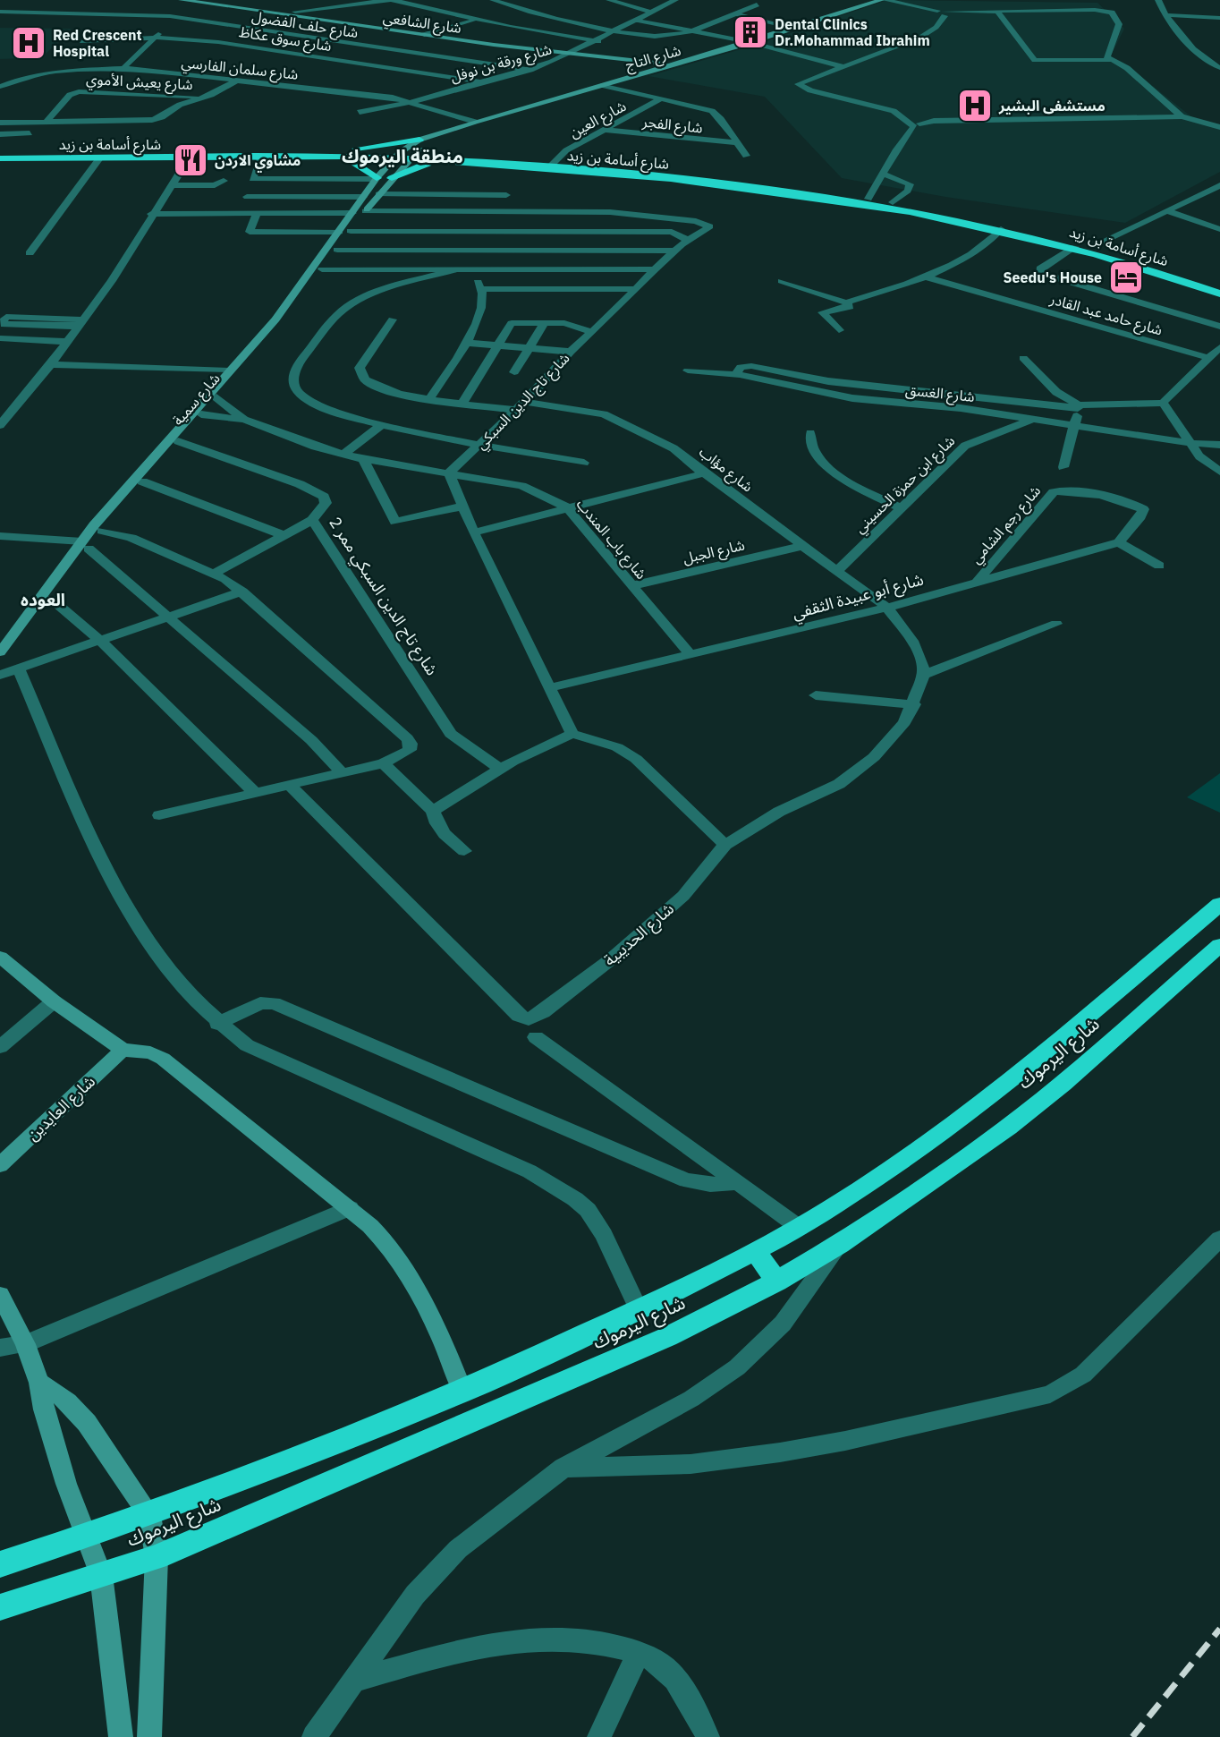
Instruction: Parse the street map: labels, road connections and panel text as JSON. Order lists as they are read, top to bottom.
{
  "streets": {
    "highway": ["شارع أسامة بن زيد", "شارع اليرموك"],
    "street": [
      "شارع الشافعي",
      "شارع حلف الفضول",
      "شارع سوق عكاظ",
      "شارع التاج",
      "شارع ورقة بن نوفل",
      "شارع سلمان الفارسي",
      "شارع يعيش الأموي",
      "شارع العين",
      "شارع الفجر",
      "شارع حامد عبد القادر",
      "شارع الغسق",
      "شارع سمية",
      "شارع تاج الدين السبكي",
      "شارع مؤاب",
      "شارع ابن حمزة الحسيني",
      "شارع رجم الشامي",
      "شارع باب المندب",
      "شارع الجبل",
      "شارع تاج الدين السبكي ممر 2",
      "شارع أبو عبيدة الثقفي",
      "شارع الحديبية",
      "شارع العايدين"
    ]
  },
  "crossings": [
    ["شارع الشافعي", "شارع التاج"],
    ["شارع الشافعي", "شارع ورقة بن نوفل"],
    ["شارع حلف الفضول", "شارع ورقة بن نوفل"],
    ["شارع سوق عكاظ", "شارع ورقة بن نوفل"],
    ["شارع التاج", "شارع سلمان الفارسي"],
    ["شارع التاج", "شارع أسامة بن زيد"],
    ["شارع التاج", "شارع سمية"],
    ["شارع ورقة بن نوفل", "شارع سلمان الفارسي"],
    ["شارع العين", "شارع الفجر"],
    ["شارع العين", "شارع أسامة بن زيد"],
    ["شارع أسامة بن زيد", "شارع سمية"],
    ["شارع الغسق", "شارع ابن حمزة الحسيني"],
    ["شارع سمية", "شارع تاج الدين السبكي"],
    ["شارع سمية", "شارع تاج الدين السبكي ممر 2"],
    ["شارع تاج الدين السبكي", "شارع مؤاب"],
    ["شارع تاج الدين السبكي", "شارع باب المندب"],
    ["شارع مؤاب", "شارع ابن حمزة الحسيني"],
    ["شارع مؤاب", "شارع الجبل"],
    ["شارع مؤاب", "شارع أبو عبيدة الثقفي"],
    ["شارع رجم الشامي", "شارع أبو عبيدة الثقفي"],
    ["شارع باب المندب", "شارع الجبل"],
    ["شارع باب المندب", "شارع أبو عبيدة الثقفي"]
  ],
  "districts": ["منطقة اليرموك", "العوده"],
  "places": {
    "building": ["Dental Clinics Dr.Mohammad Ibrahim"],
    "hospital": ["Red Crescent Hospital", "مستشفى البشير"],
    "restaurant": ["مشاوي الاردن"],
    "hotel": ["Seedu's House"]
  }
}
